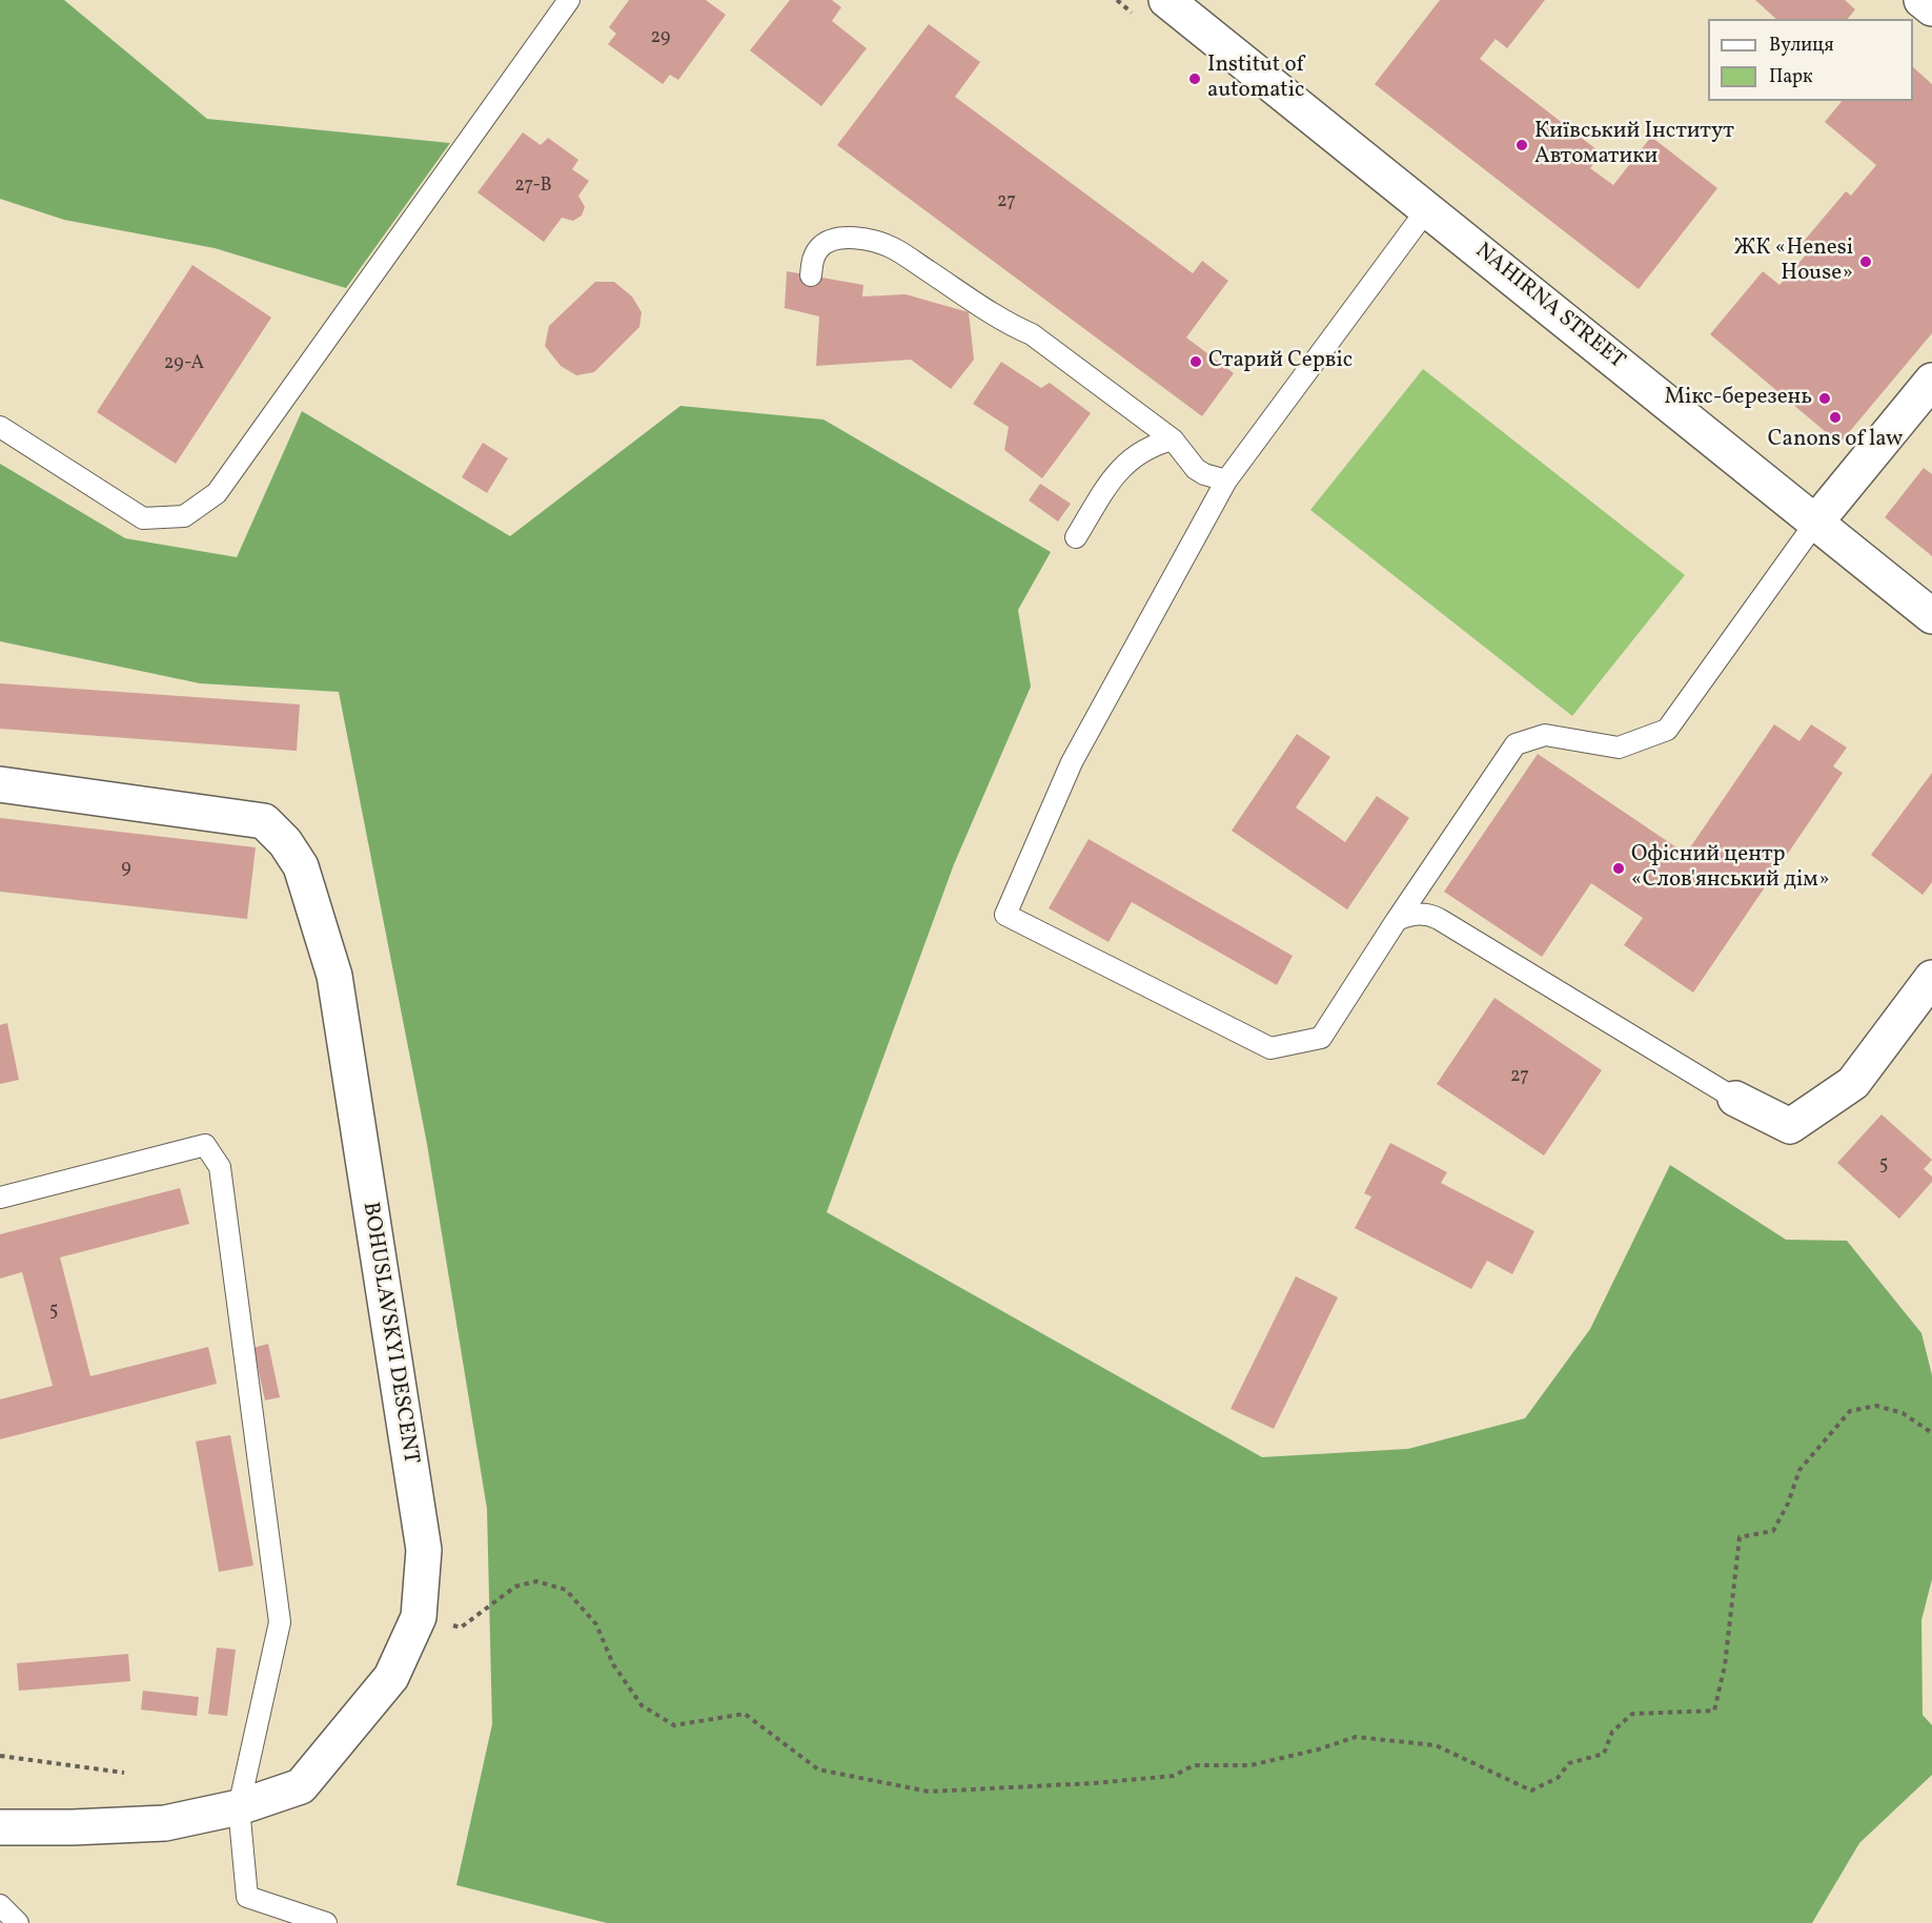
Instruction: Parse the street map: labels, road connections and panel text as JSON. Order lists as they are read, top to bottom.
{
  "streets": {
    "street": ["NAHIRNA STREET", "BOHUSLAVSKYI DESCENT"]
  },
  "places": [
    "Institut of automatic",
    "Київський Інститут Автоматики",
    "ЖК «Henesi House»",
    "Старий Сервіс",
    "Мікс-березень",
    "Canons of law",
    "Офісний центр «Слов'янський дім»"
  ],
  "house_numbers": [
    "29",
    "27-В",
    "27",
    "29-А",
    "9",
    "27",
    "5",
    "5"
  ],
  "legend": ["Вулиця", "Парк"]
}
